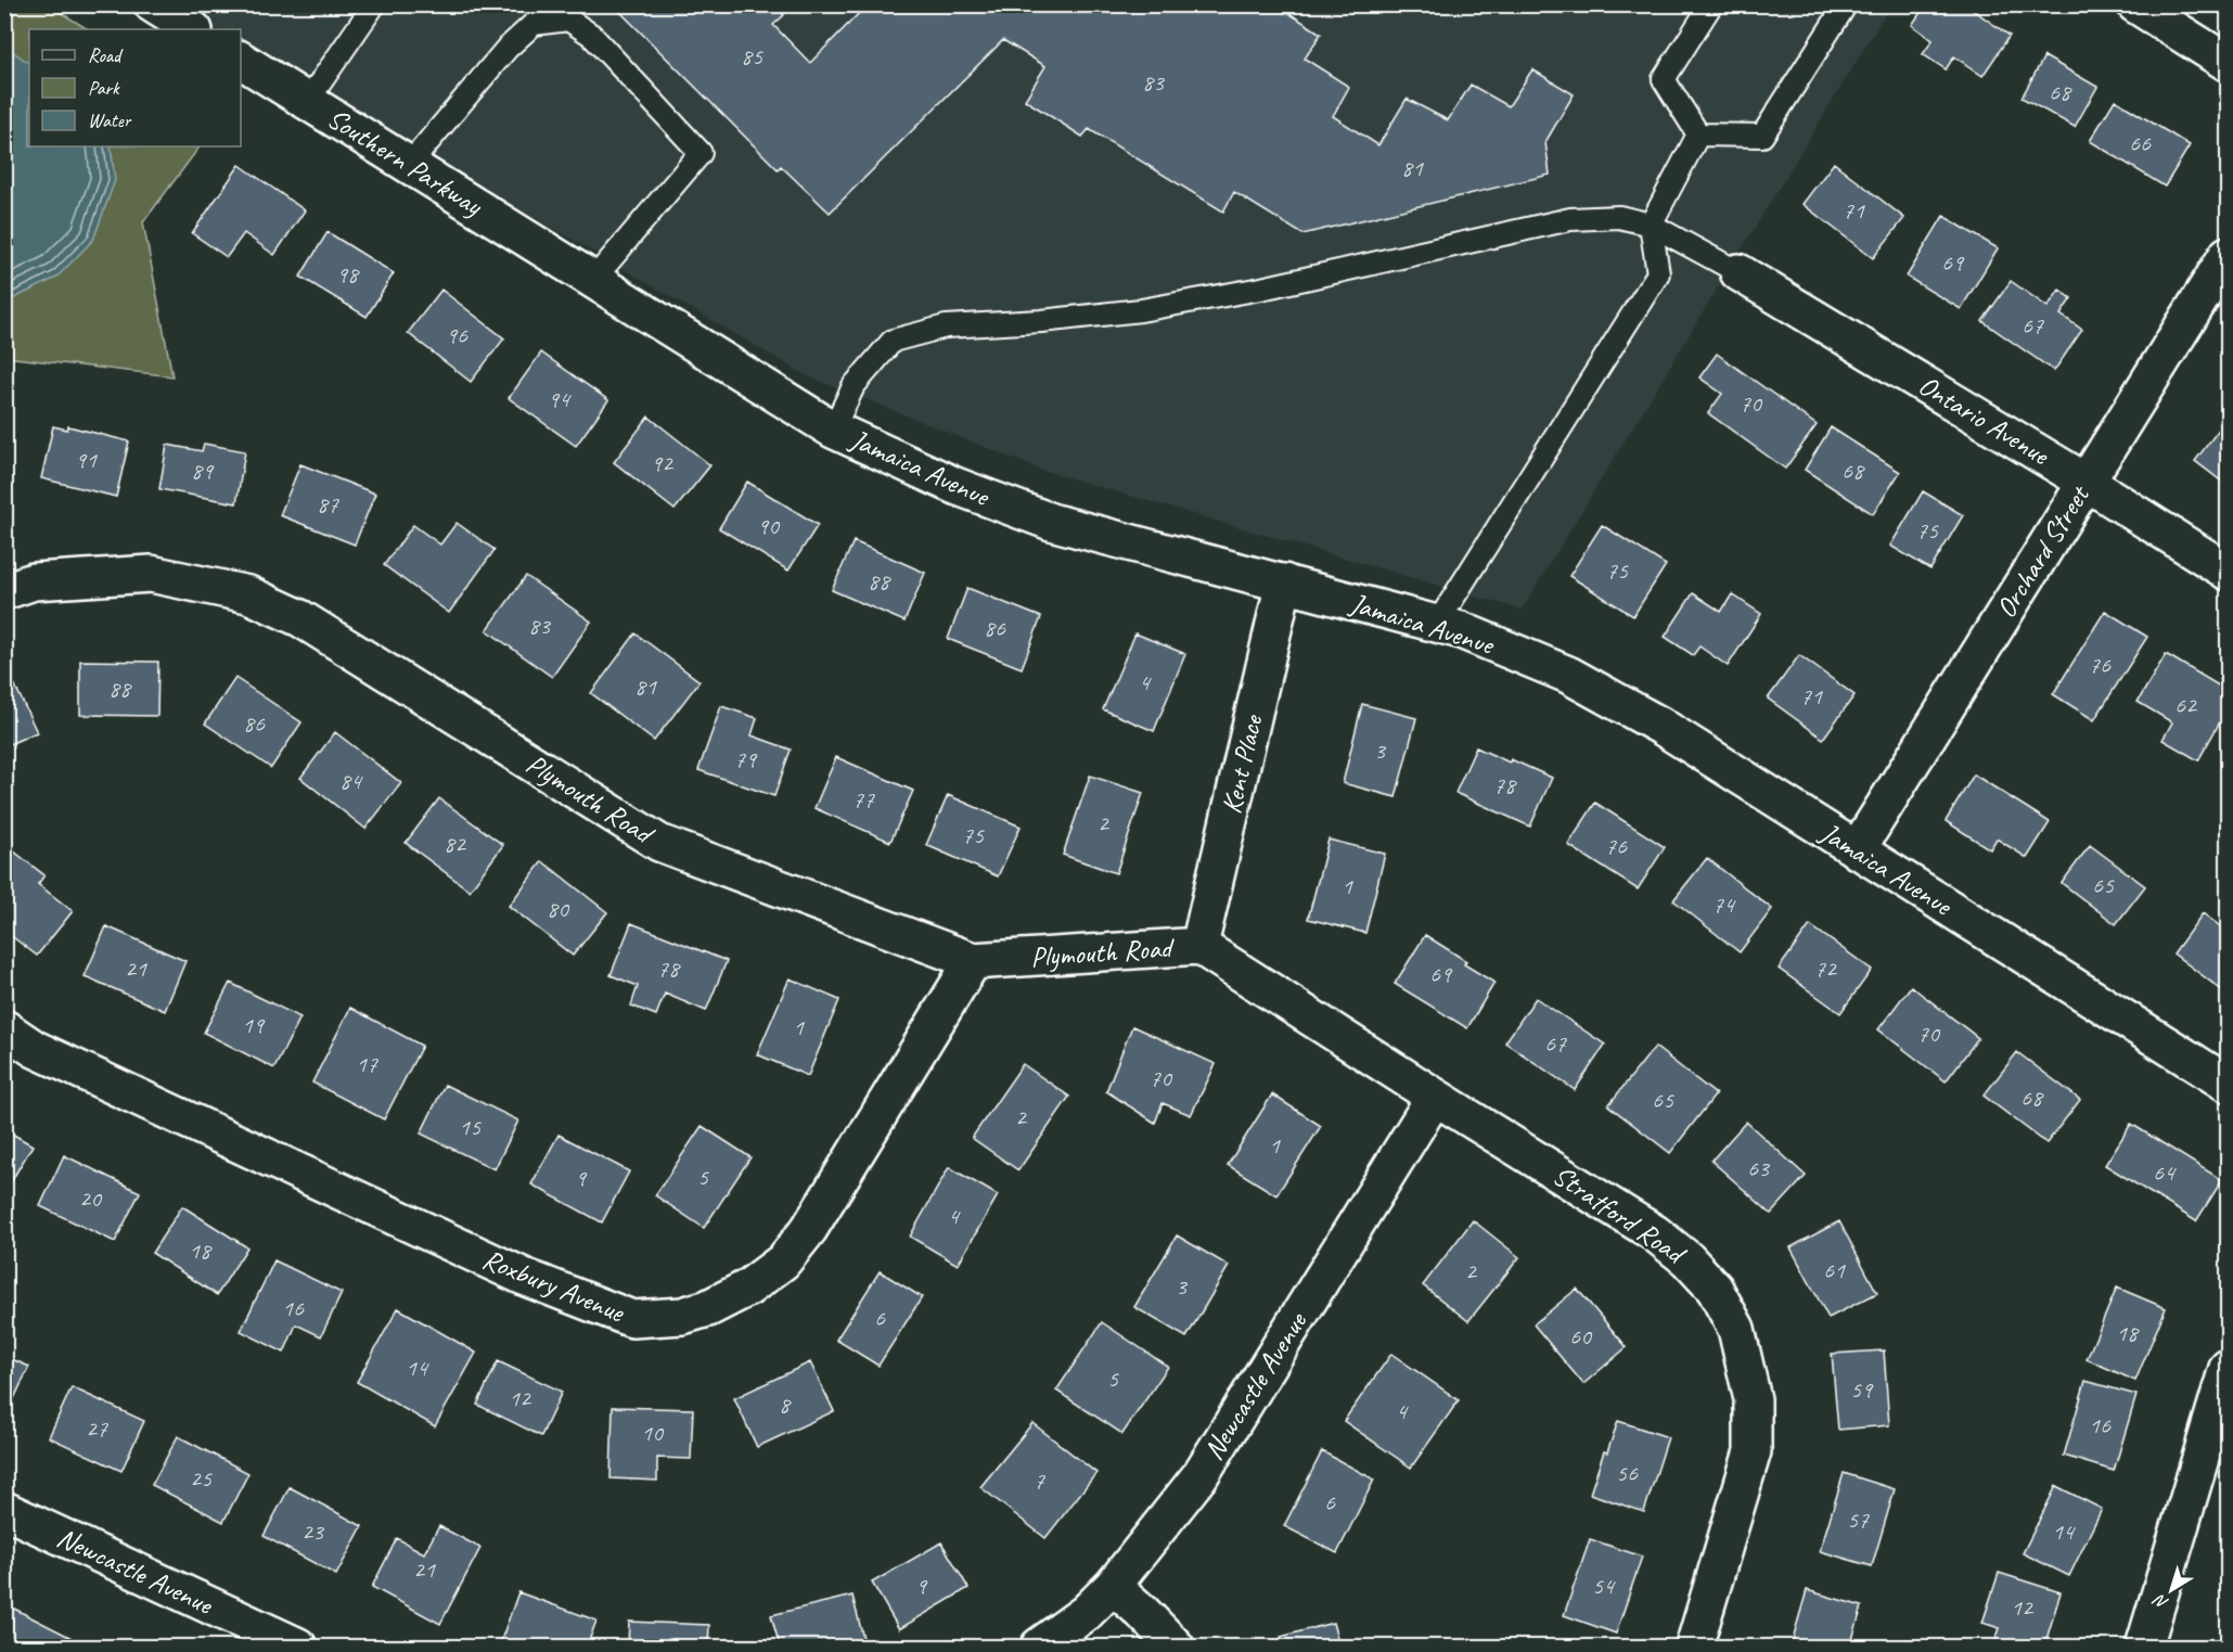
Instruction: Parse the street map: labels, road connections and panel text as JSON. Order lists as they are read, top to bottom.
{
  "streets": {
    "street": [
      "Southern Parkway",
      "Ontario Avenue",
      "Jamaica Avenue",
      "Orchard Street",
      "Kent Place",
      "Plymouth Road",
      "Stratford Road",
      "Roxbury Avenue",
      "Newcastle Avenue"
    ]
  },
  "crossings": [
    ["Southern Parkway", "Jamaica Avenue"],
    ["Ontario Avenue", "Orchard Street"],
    ["Jamaica Avenue", "Orchard Street"],
    ["Jamaica Avenue", "Kent Place"],
    ["Kent Place", "Plymouth Road"],
    ["Kent Place", "Stratford Road"],
    ["Plymouth Road", "Stratford Road"],
    ["Plymouth Road", "Roxbury Avenue"],
    ["Stratford Road", "Newcastle Avenue"]
  ],
  "house_numbers": [
    "85",
    "83",
    "68",
    "66",
    "81",
    "71",
    "69",
    "98",
    "67",
    "96",
    "94",
    "70",
    "91",
    "92",
    "89",
    "68",
    "87",
    "90",
    "75",
    "75",
    "88",
    "83",
    "86",
    "76",
    "4",
    "81",
    "88",
    "71",
    "62",
    "86",
    "3",
    "79",
    "84",
    "78",
    "77",
    "2",
    "75",
    "82",
    "76",
    "65",
    "1",
    "74",
    "80",
    "21",
    "78",
    "72",
    "69",
    "19",
    "1",
    "70",
    "67",
    "17",
    "70",
    "68",
    "65",
    "2",
    "15",
    "1",
    "63",
    "64",
    "5",
    "9",
    "20",
    "4",
    "18",
    "61",
    "2",
    "3",
    "16",
    "6",
    "18",
    "60",
    "14",
    "5",
    "59",
    "12",
    "8",
    "4",
    "16",
    "27",
    "10",
    "56",
    "25",
    "7",
    "6",
    "57",
    "23",
    "14",
    "21",
    "9",
    "54",
    "12"
  ],
  "legend": ["Road", "Park", "Water"],
  "north": "bottom left"
}
